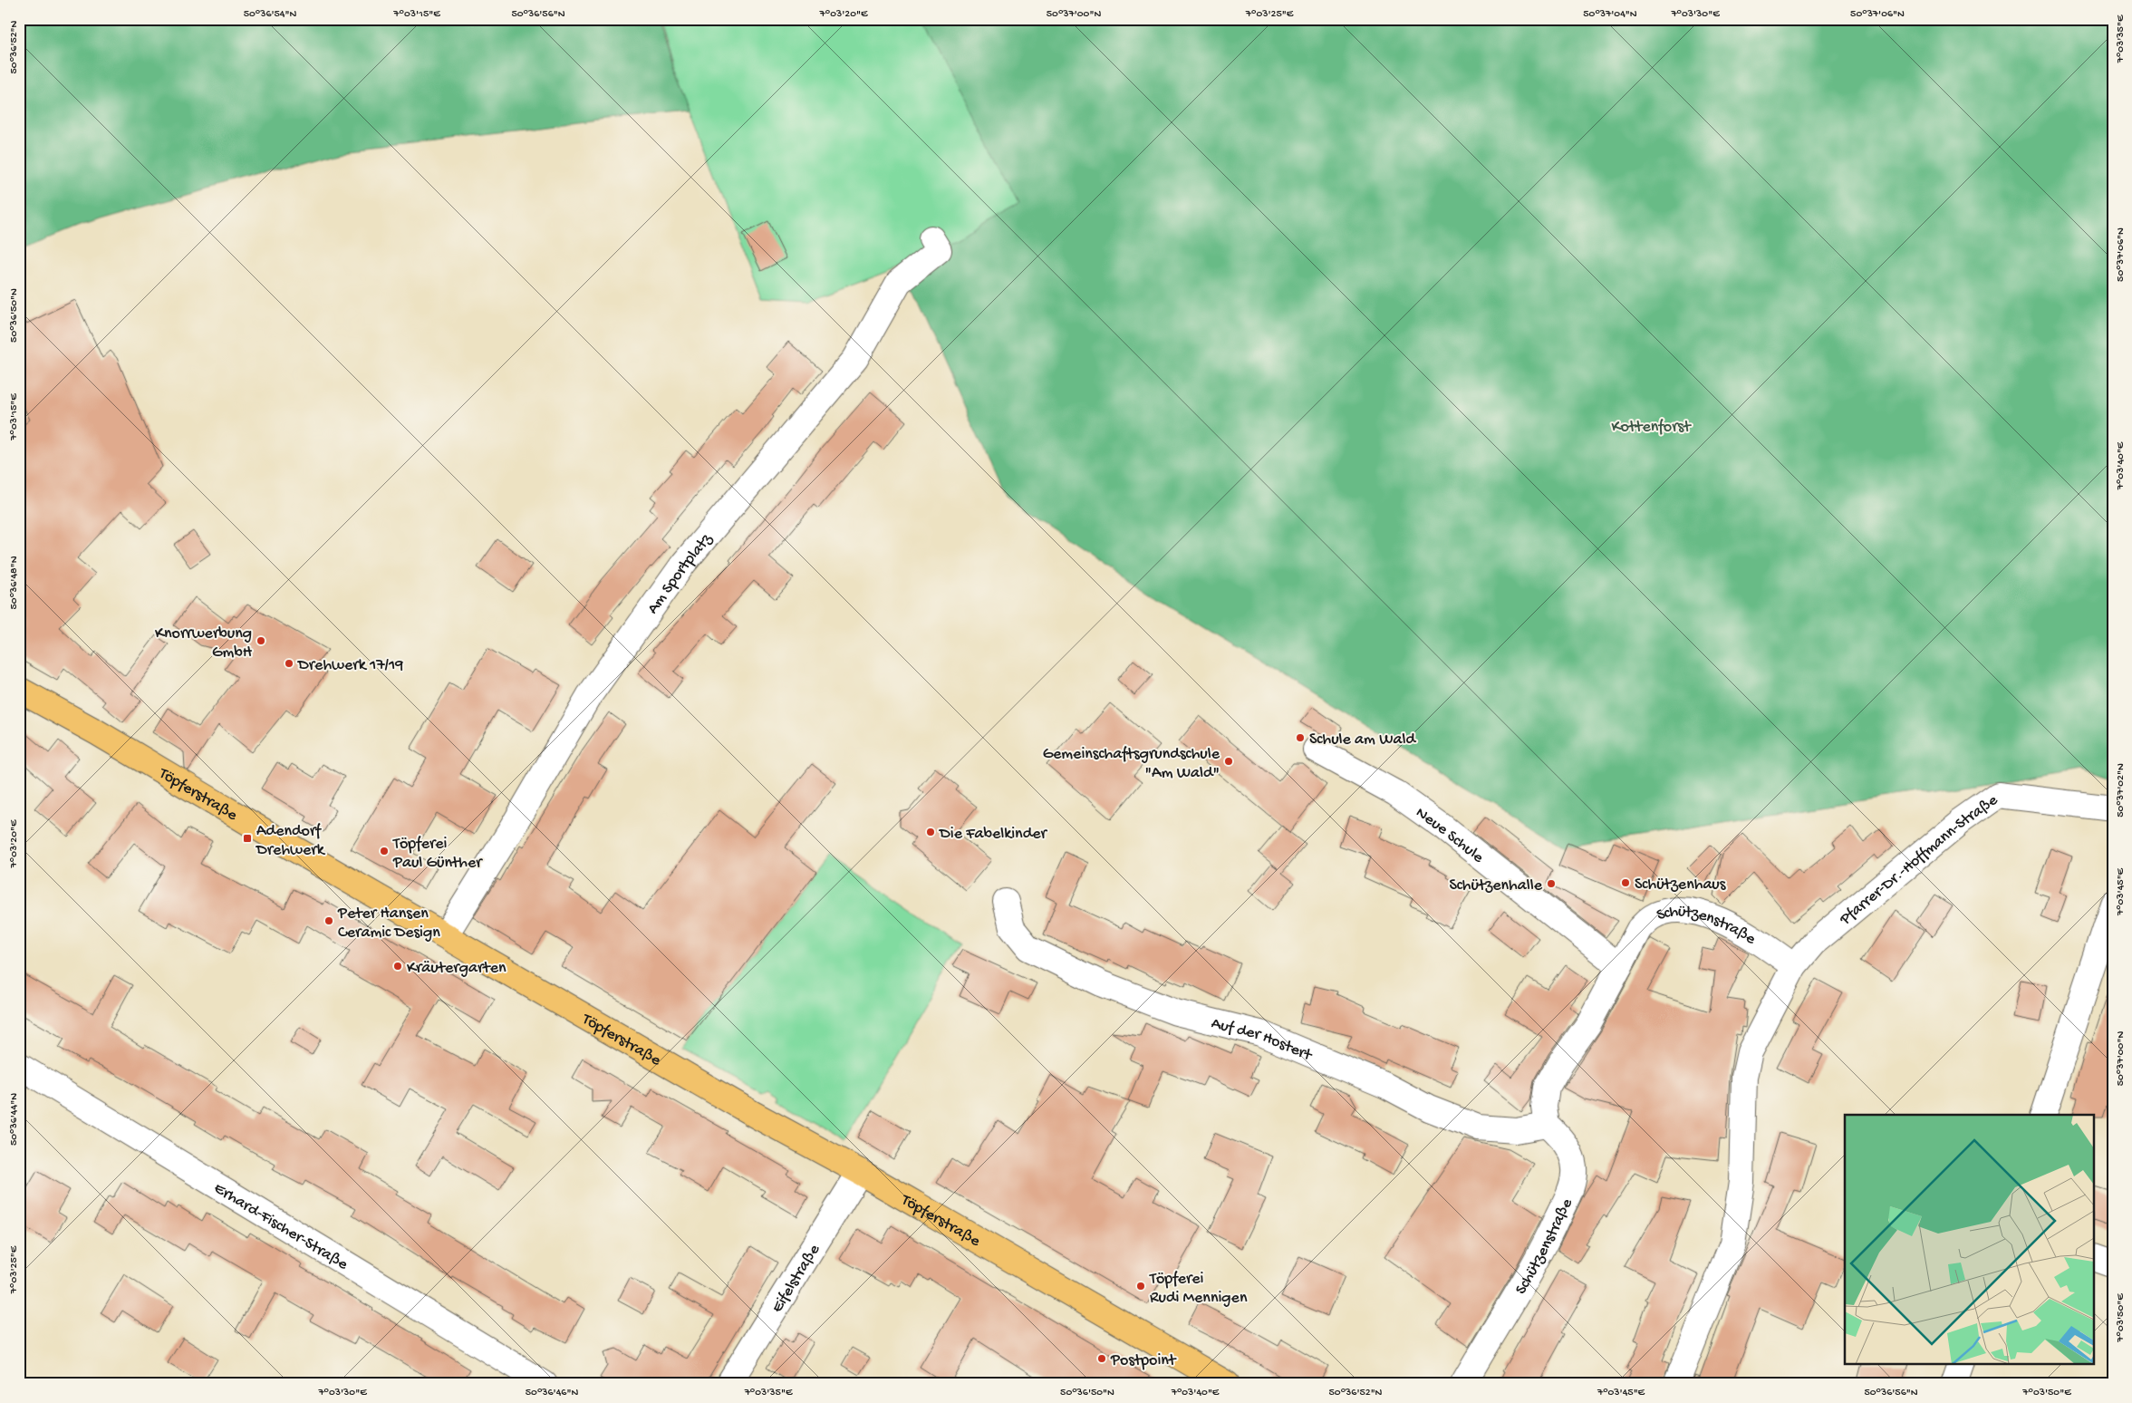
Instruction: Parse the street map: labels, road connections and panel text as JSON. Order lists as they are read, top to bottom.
{
  "streets": {
    "main road": ["Töpferstraße"],
    "street": [
      "Am Sportplatz",
      "Neue Schule",
      "Pfarrer-Dr.-Hoffmann-Straße",
      "Schützenstraße",
      "Auf der Hostert",
      "Erhard-Fischer-Straße",
      "Eifelstraße"
    ]
  },
  "crossings": [
    ["Am Sportplatz", "Töpferstraße"],
    ["Töpferstraße", "Eifelstraße"],
    ["Neue Schule", "Schützenstraße"],
    ["Pfarrer-Dr.-Hoffmann-Straße", "Schützenstraße"],
    ["Schützenstraße", "Auf der Hostert"]
  ],
  "parks": ["Kottenforst"],
  "places": {
    "other": [
      "Knorrwerbung GmbH",
      "Drehwerk 17/19",
      "Schule am Wald",
      "Gemeinschaftsgrundschule \"Am Wald\"",
      "Die Fabelkinder",
      "Töpferei Paul Günther",
      "Schützenhaus",
      "Schützenhalle",
      "Peter Hansen Ceramic Design",
      "Kräutergarten",
      "Töpferei Rudi Mennigen",
      "Postpoint"
    ],
    "transit": ["Adendorf Drehwerk"]
  },
  "coordinates": [
    "50°36'54\"N",
    "7°03'15\"E",
    "50°36'56\"N",
    "7°03'20\"E",
    "50°37'00\"N",
    "7°03'25\"E",
    "50°37'04\"N",
    "7°03'30\"E",
    "50°37'06\"N",
    "7°03'35\"E",
    "50°36'52\"N",
    "50°36'50\"N",
    "7°03'40\"E",
    "50°36'48\"N",
    "50°37'02\"N",
    "7°03'45\"E",
    "50°36'44\"N",
    "7°03'50\"E",
    "50°36'46\"N"
  ]
}
